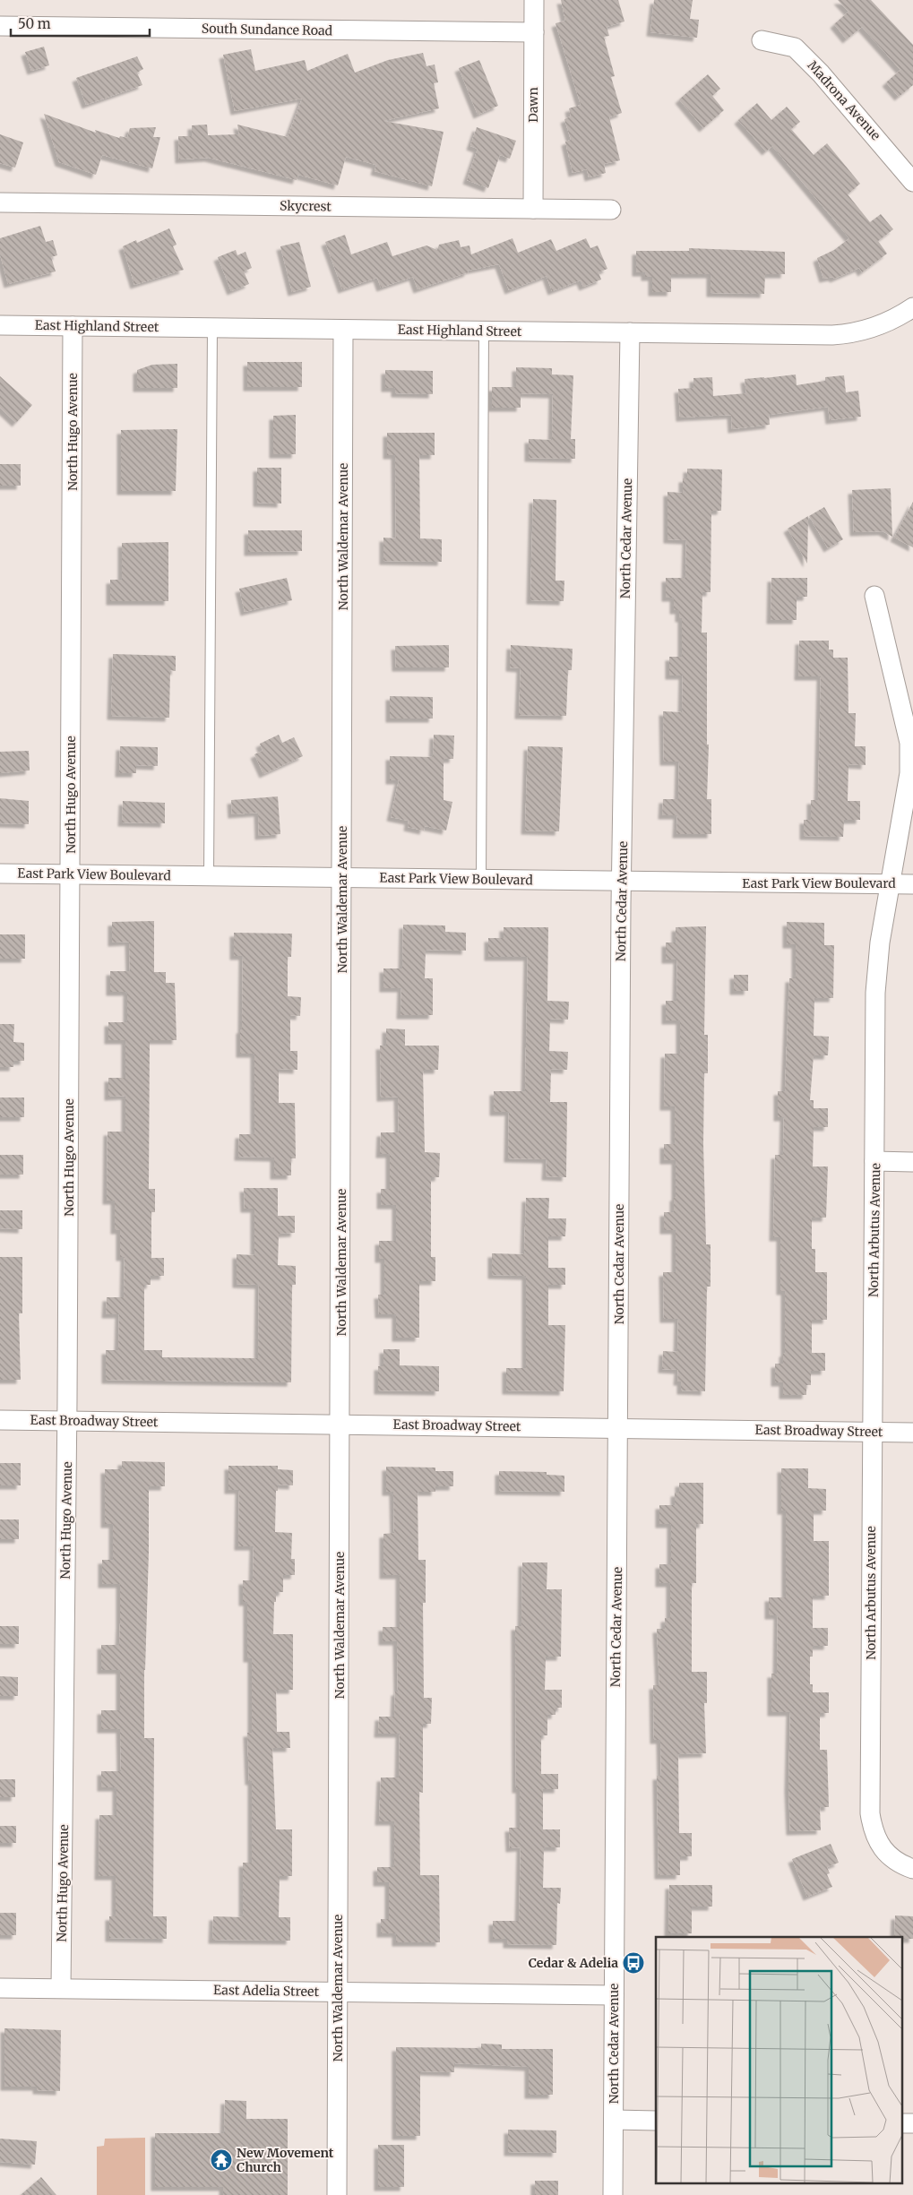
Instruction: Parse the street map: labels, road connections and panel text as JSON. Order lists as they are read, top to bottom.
{
  "streets": {
    "street": [
      "South Sundance Road",
      "Madrona Avenue",
      "Dawn",
      "Skycrest",
      "East Highland Street",
      "North Hugo Avenue",
      "North Waldemar Avenue",
      "North Cedar Avenue",
      "East Park View Boulevard",
      "North Arbutus Avenue",
      "East Broadway Street",
      "East Adelia Street"
    ]
  },
  "crossings": [
    ["South Sundance Road", "Dawn"],
    ["Dawn", "Skycrest"],
    ["East Highland Street", "North Hugo Avenue"],
    ["East Highland Street", "North Waldemar Avenue"],
    ["East Highland Street", "North Cedar Avenue"],
    ["North Hugo Avenue", "East Park View Boulevard"],
    ["North Hugo Avenue", "East Broadway Street"],
    ["North Hugo Avenue", "East Adelia Street"],
    ["North Waldemar Avenue", "East Park View Boulevard"],
    ["North Waldemar Avenue", "East Broadway Street"],
    ["North Waldemar Avenue", "East Adelia Street"],
    ["North Cedar Avenue", "East Park View Boulevard"],
    ["North Cedar Avenue", "East Broadway Street"],
    ["North Cedar Avenue", "East Adelia Street"],
    ["East Park View Boulevard", "North Arbutus Avenue"],
    ["North Arbutus Avenue", "East Broadway Street"]
  ],
  "places": {
    "bus stop": ["Cedar & Adelia"],
    "temple": ["New Movement Church"]
  },
  "scale_bar": "50 m"
}
